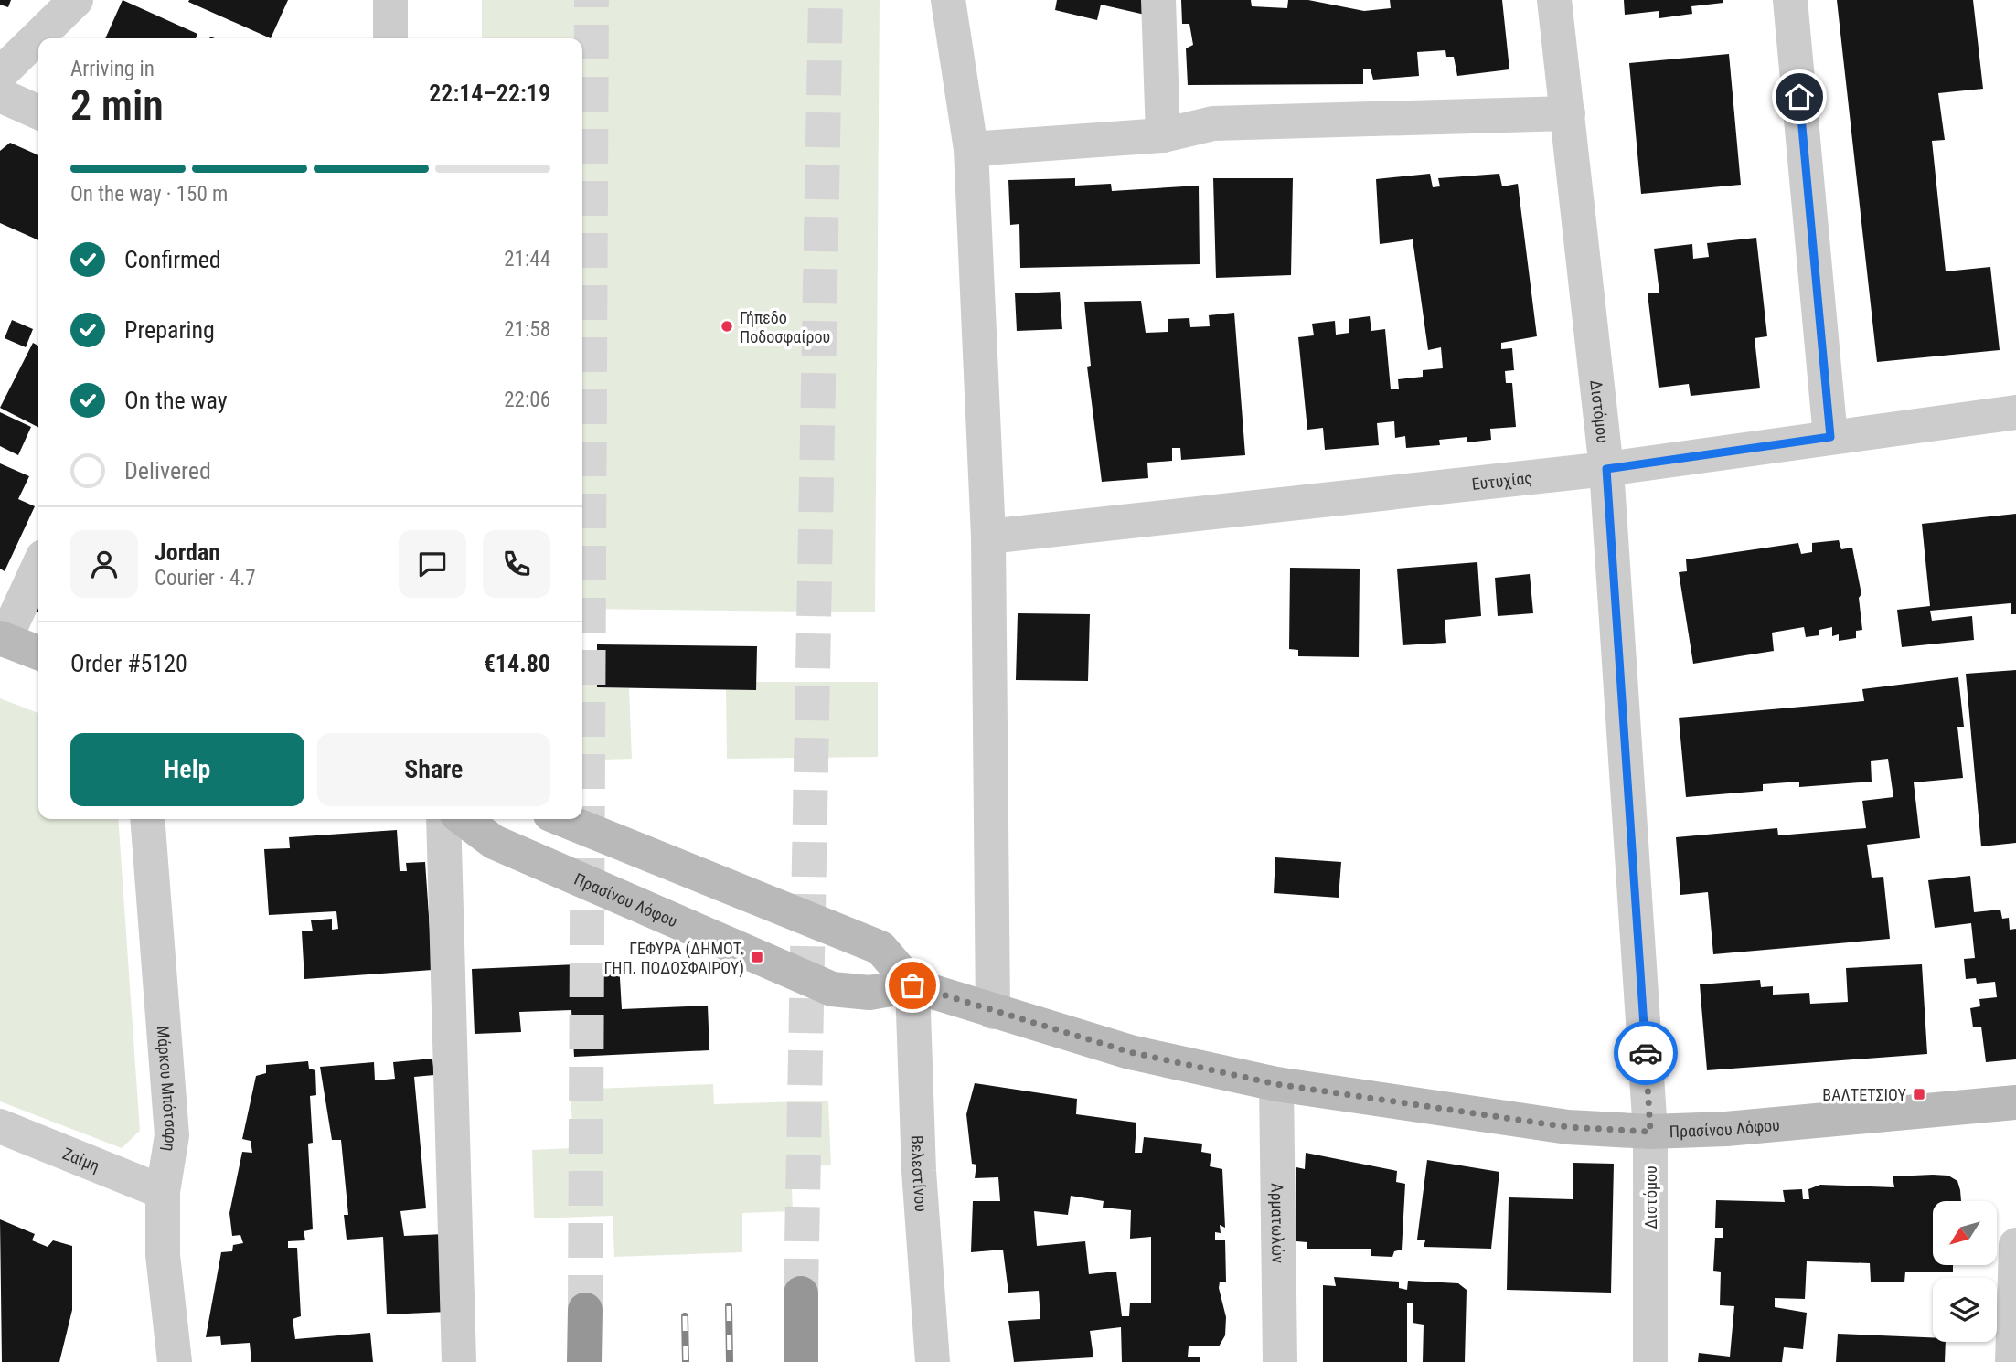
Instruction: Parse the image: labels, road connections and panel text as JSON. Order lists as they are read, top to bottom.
{
  "streets": {
    "street": [
      "Διστόμου",
      "Ευτυχίας",
      "Πρασίνου Λόφου",
      "Μάρκου Μπότσαρη",
      "Ζαίμη",
      "Βελεστίνου",
      "Αρματωλών"
    ]
  },
  "crossings": [
    ["Διστόμου", "Ευτυχίας"],
    ["Διστόμου", "Πρασίνου Λόφου"],
    ["Πρασίνου Λόφου", "Βελεστίνου"],
    ["Πρασίνου Λόφου", "Αρματωλών"],
    ["Μάρκου Μπότσαρη", "Ζαίμη"]
  ],
  "places": {
    "other": ["Γήπεδο Ποδοσφαίρου"],
    "transit": ["ΓΕΦΥΡΑ (ΔΗΜΟΤ. ΓΗΠ. ΠΟΔΟΣΦΑΙΡΟΥ)", "ΒΑΛΤΕΤΣΙΟΥ"]
  },
  "north": "bottom left",
  "page": {
    "heading": ["2 min", "Arriving in", "22:14–22:19"],
    "panel": [
      "Jordan",
      "Courier · 4.7",
      "Order #5120",
      "€14.80"
    ],
    "bar": "On the way · 150 m",
    "list": [
      ["Confirmed", "21:44"],
      ["Preparing", "21:58"],
      ["On the way", "22:06"],
      "Delivered"
    ],
    "buttons": ["Help", "Share"]
  }
}
